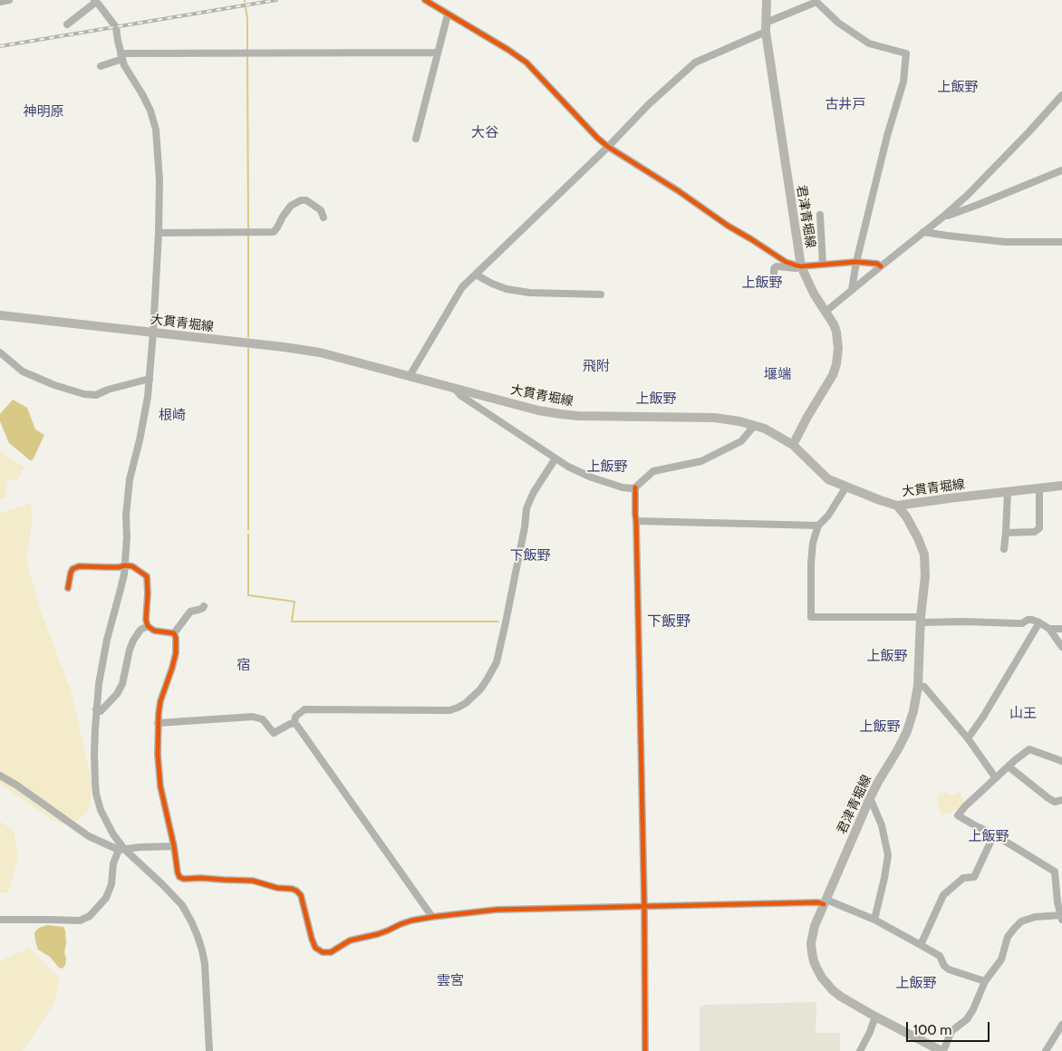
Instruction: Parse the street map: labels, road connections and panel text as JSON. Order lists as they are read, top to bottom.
{
  "streets": {
    "main road": ["君津青堀線", "大貫青堀線"]
  },
  "crossings": [
    ["君津青堀線", "大貫青堀線"]
  ],
  "districts": [
    "上飯野",
    "古井戸",
    "神明原",
    "大谷",
    "上飯野",
    "飛附",
    "堰端",
    "上飯野",
    "根崎",
    "上飯野",
    "下飯野",
    "下飯野",
    "上飯野",
    "宿",
    "山王",
    "上飯野",
    "上飯野",
    "雲宮",
    "上飯野"
  ],
  "scale_bar": "100 m"
}
